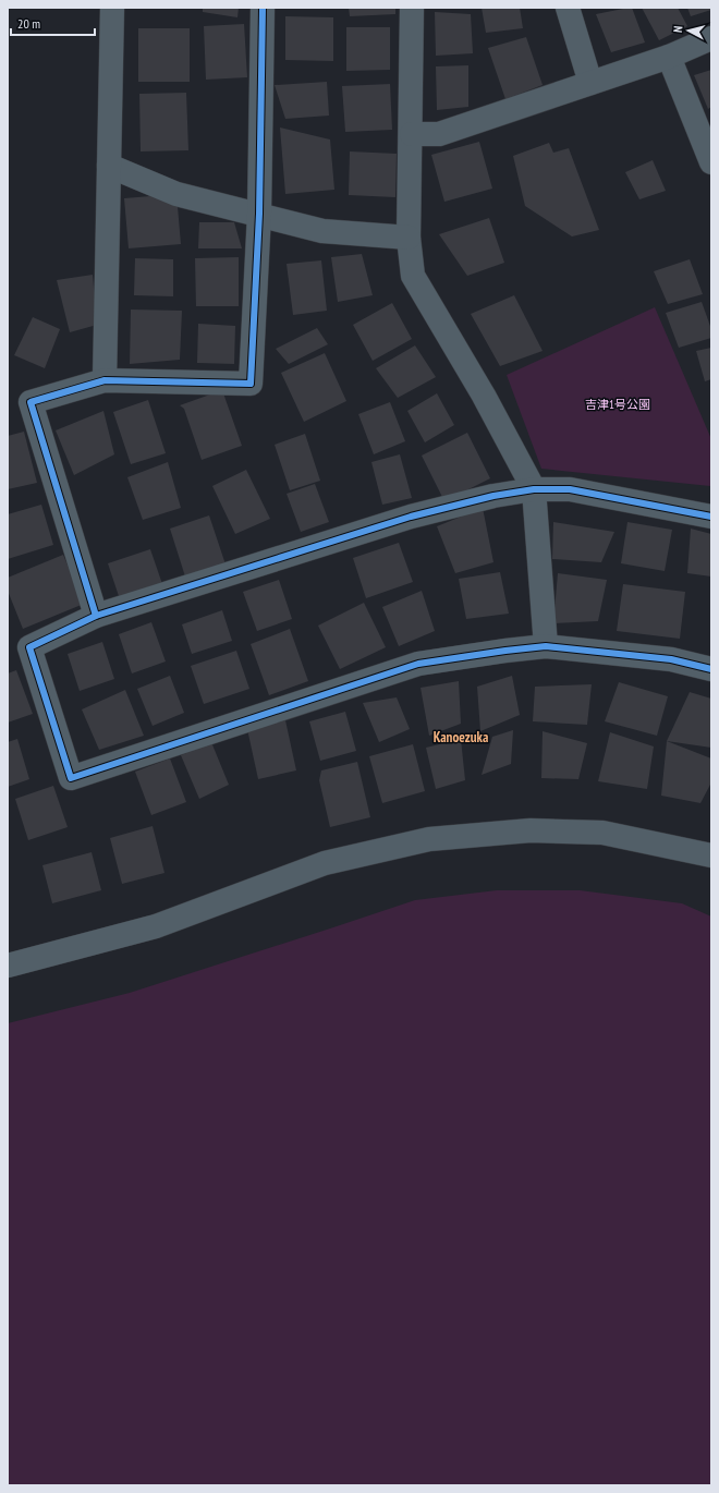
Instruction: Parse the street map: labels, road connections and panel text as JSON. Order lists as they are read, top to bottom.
{
  "districts": ["Kanoezuka"],
  "parks": ["吉津1号公園"],
  "scale_bar": "20 m",
  "north": "left"
}
